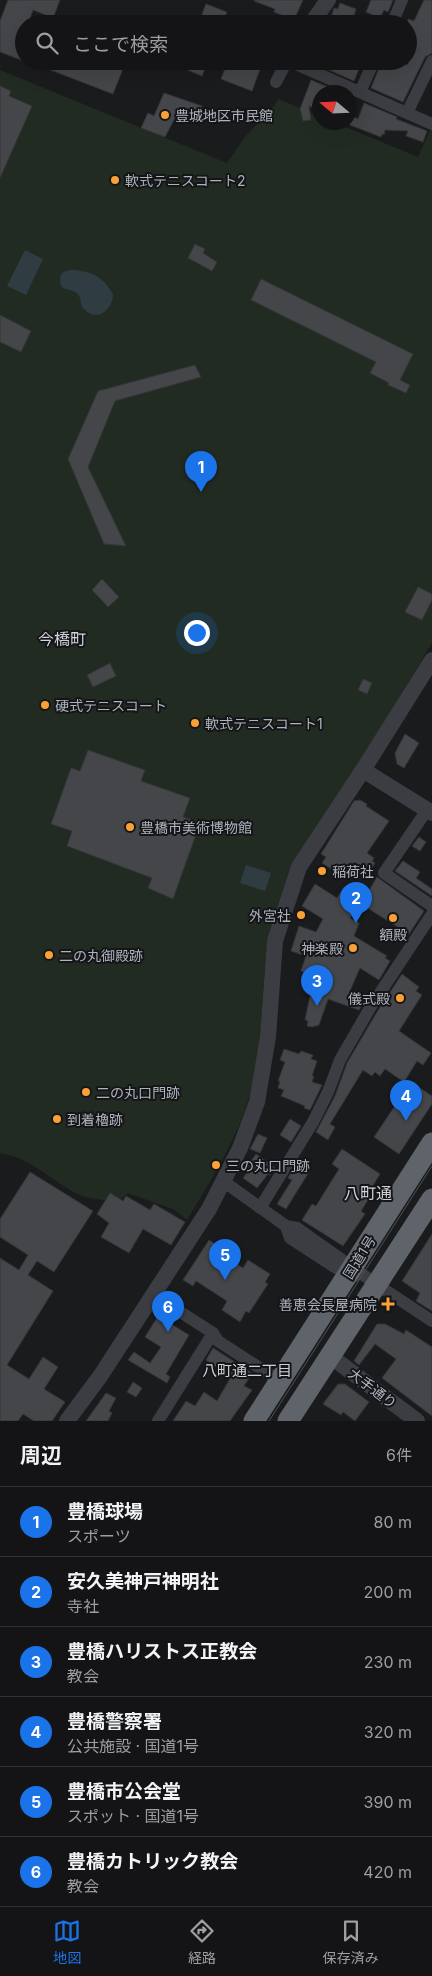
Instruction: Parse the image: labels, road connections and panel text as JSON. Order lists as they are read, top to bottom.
{
  "streets": {
    "highway": ["国道1号"],
    "street": ["大手通り"]
  },
  "crossings": [
    ["国道1号", "大手通り"]
  ],
  "districts": ["今橋町", "八町通", "八町通二丁目"],
  "places": {
    "other": [
      "豊城地区市民館",
      "軟式テニスコート2",
      "硬式テニスコート",
      "軟式テニスコート1",
      "豊橋市美術博物館",
      "稲荷社",
      "外宮社",
      "額殿",
      "神楽殿",
      "二の丸御殿跡",
      "儀式殿",
      "二の丸口門跡",
      "到着櫓跡",
      "三の丸口門跡"
    ],
    "health": ["善恵会長屋病院"]
  },
  "north": "left",
  "page": {
    "search": "ここで検索",
    "pins": [
      "1",
      "2",
      "3",
      "4",
      "5",
      "6"
    ],
    "heading": ["周辺", "6件"],
    "list": [
      {
        "mark": "1",
        "name": "豊橋球場",
        "note": "スポーツ",
        "value": "80 m"
      },
      {
        "mark": "2",
        "name": "安久美神戸神明社",
        "note": "寺社",
        "value": "200 m"
      },
      {
        "mark": "3",
        "name": "豊橋ハリストス正教会",
        "note": "教会",
        "value": "230 m"
      },
      {
        "mark": "4",
        "name": "豊橋警察署",
        "note": "公共施設 · 国道1号",
        "value": "320 m"
      },
      {
        "mark": "5",
        "name": "豊橋市公会堂",
        "note": "スポット · 国道1号",
        "value": "390 m"
      },
      {
        "mark": "6",
        "name": "豊橋カトリック教会",
        "note": "教会",
        "value": "420 m"
      }
    ],
    "nav": ["地図", "経路", "保存済み"]
  }
}
